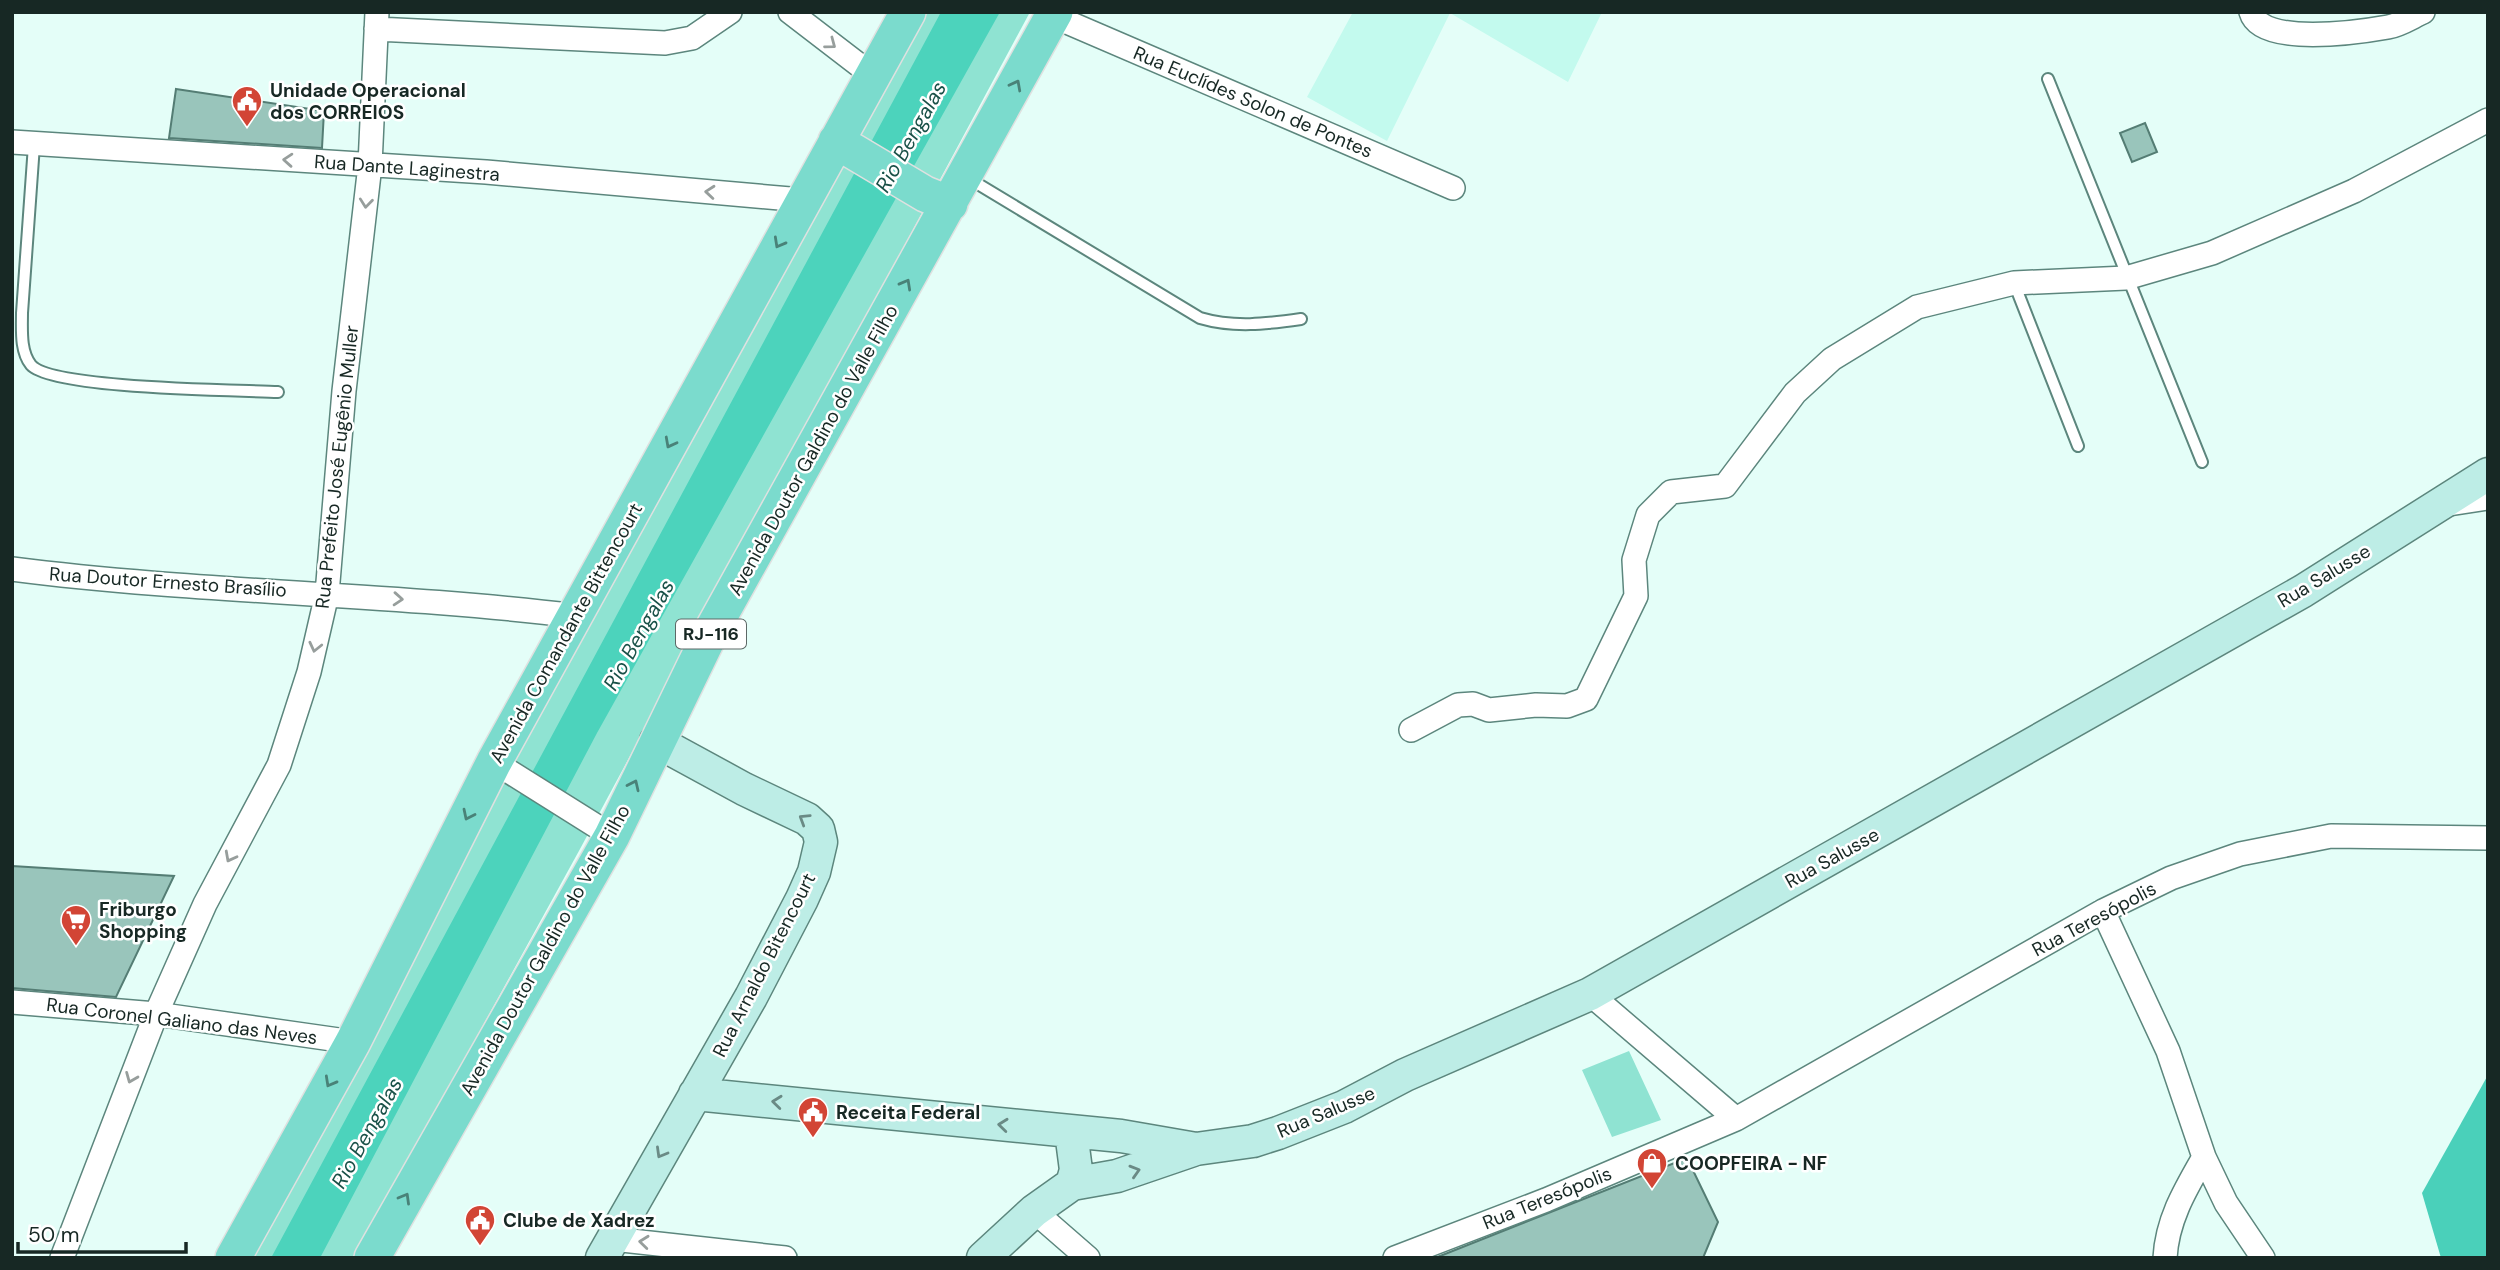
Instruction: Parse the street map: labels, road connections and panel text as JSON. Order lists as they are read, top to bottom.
{
  "streets": {
    "main road": ["Avenida Doutor Galdino do Valle Filho", "Avenida Comandante Bittencourt", "RJ-116"],
    "street": [
      "Rua Euclídes Solon de Pontes",
      "Rua Dante Laginestra",
      "Rua Prefeito José Eugênio Muller",
      "Rua Salusse",
      "Rua Doutor Ernesto Brasílio",
      "Rua Teresópolis",
      "Rua Arnaldo Bitencourt",
      "Rua Coronel Galiano das Neves"
    ]
  },
  "crossings": [
    ["Rua Euclídes Solon de Pontes", "Avenida Doutor Galdino do Valle Filho"],
    ["Rua Dante Laginestra", "Rua Prefeito José Eugênio Muller"],
    ["Rua Dante Laginestra", "Avenida Comandante Bittencourt"],
    ["Avenida Doutor Galdino do Valle Filho", "Rua Arnaldo Bitencourt"],
    ["Rua Prefeito José Eugênio Muller", "Rua Doutor Ernesto Brasílio"],
    ["Rua Prefeito José Eugênio Muller", "Rua Coronel Galiano das Neves"],
    ["Rua Doutor Ernesto Brasílio", "Avenida Comandante Bittencourt"],
    ["Avenida Comandante Bittencourt", "Rua Coronel Galiano das Neves"]
  ],
  "one_way": [
    "Avenida Doutor Galdino do Valle Filho",
    "Rua Prefeito José Eugênio Muller",
    "Rua Doutor Ernesto Brasílio",
    "Avenida Comandante Bittencourt"
  ],
  "water": ["Rio Bengalas"],
  "places": {
    "public building": ["Unidade Operacional dos CORREIOS", "Receita Federal", "Clube de Xadrez"],
    "supermarket": ["Friburgo Shopping"],
    "shop": ["COOPFEIRA - NF"]
  },
  "scale_bar": "50 m"
}
